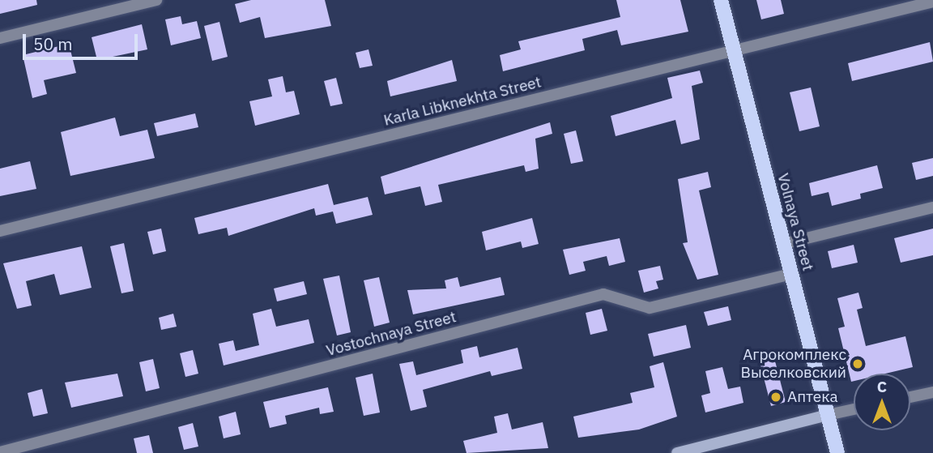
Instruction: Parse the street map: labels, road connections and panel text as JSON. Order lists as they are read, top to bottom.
{
  "streets": {
    "main road": ["Volnaya Street"],
    "street": ["Karla Libknekhta Street", "Vostochnaya Street"]
  },
  "crossings": [
    ["Karla Libknekhta Street", "Volnaya Street"],
    ["Volnaya Street", "Vostochnaya Street"]
  ],
  "places": ["Агрокомплекс Выселковский", "Аптека"],
  "scale_bar": "50 m",
  "north": "top"
}
